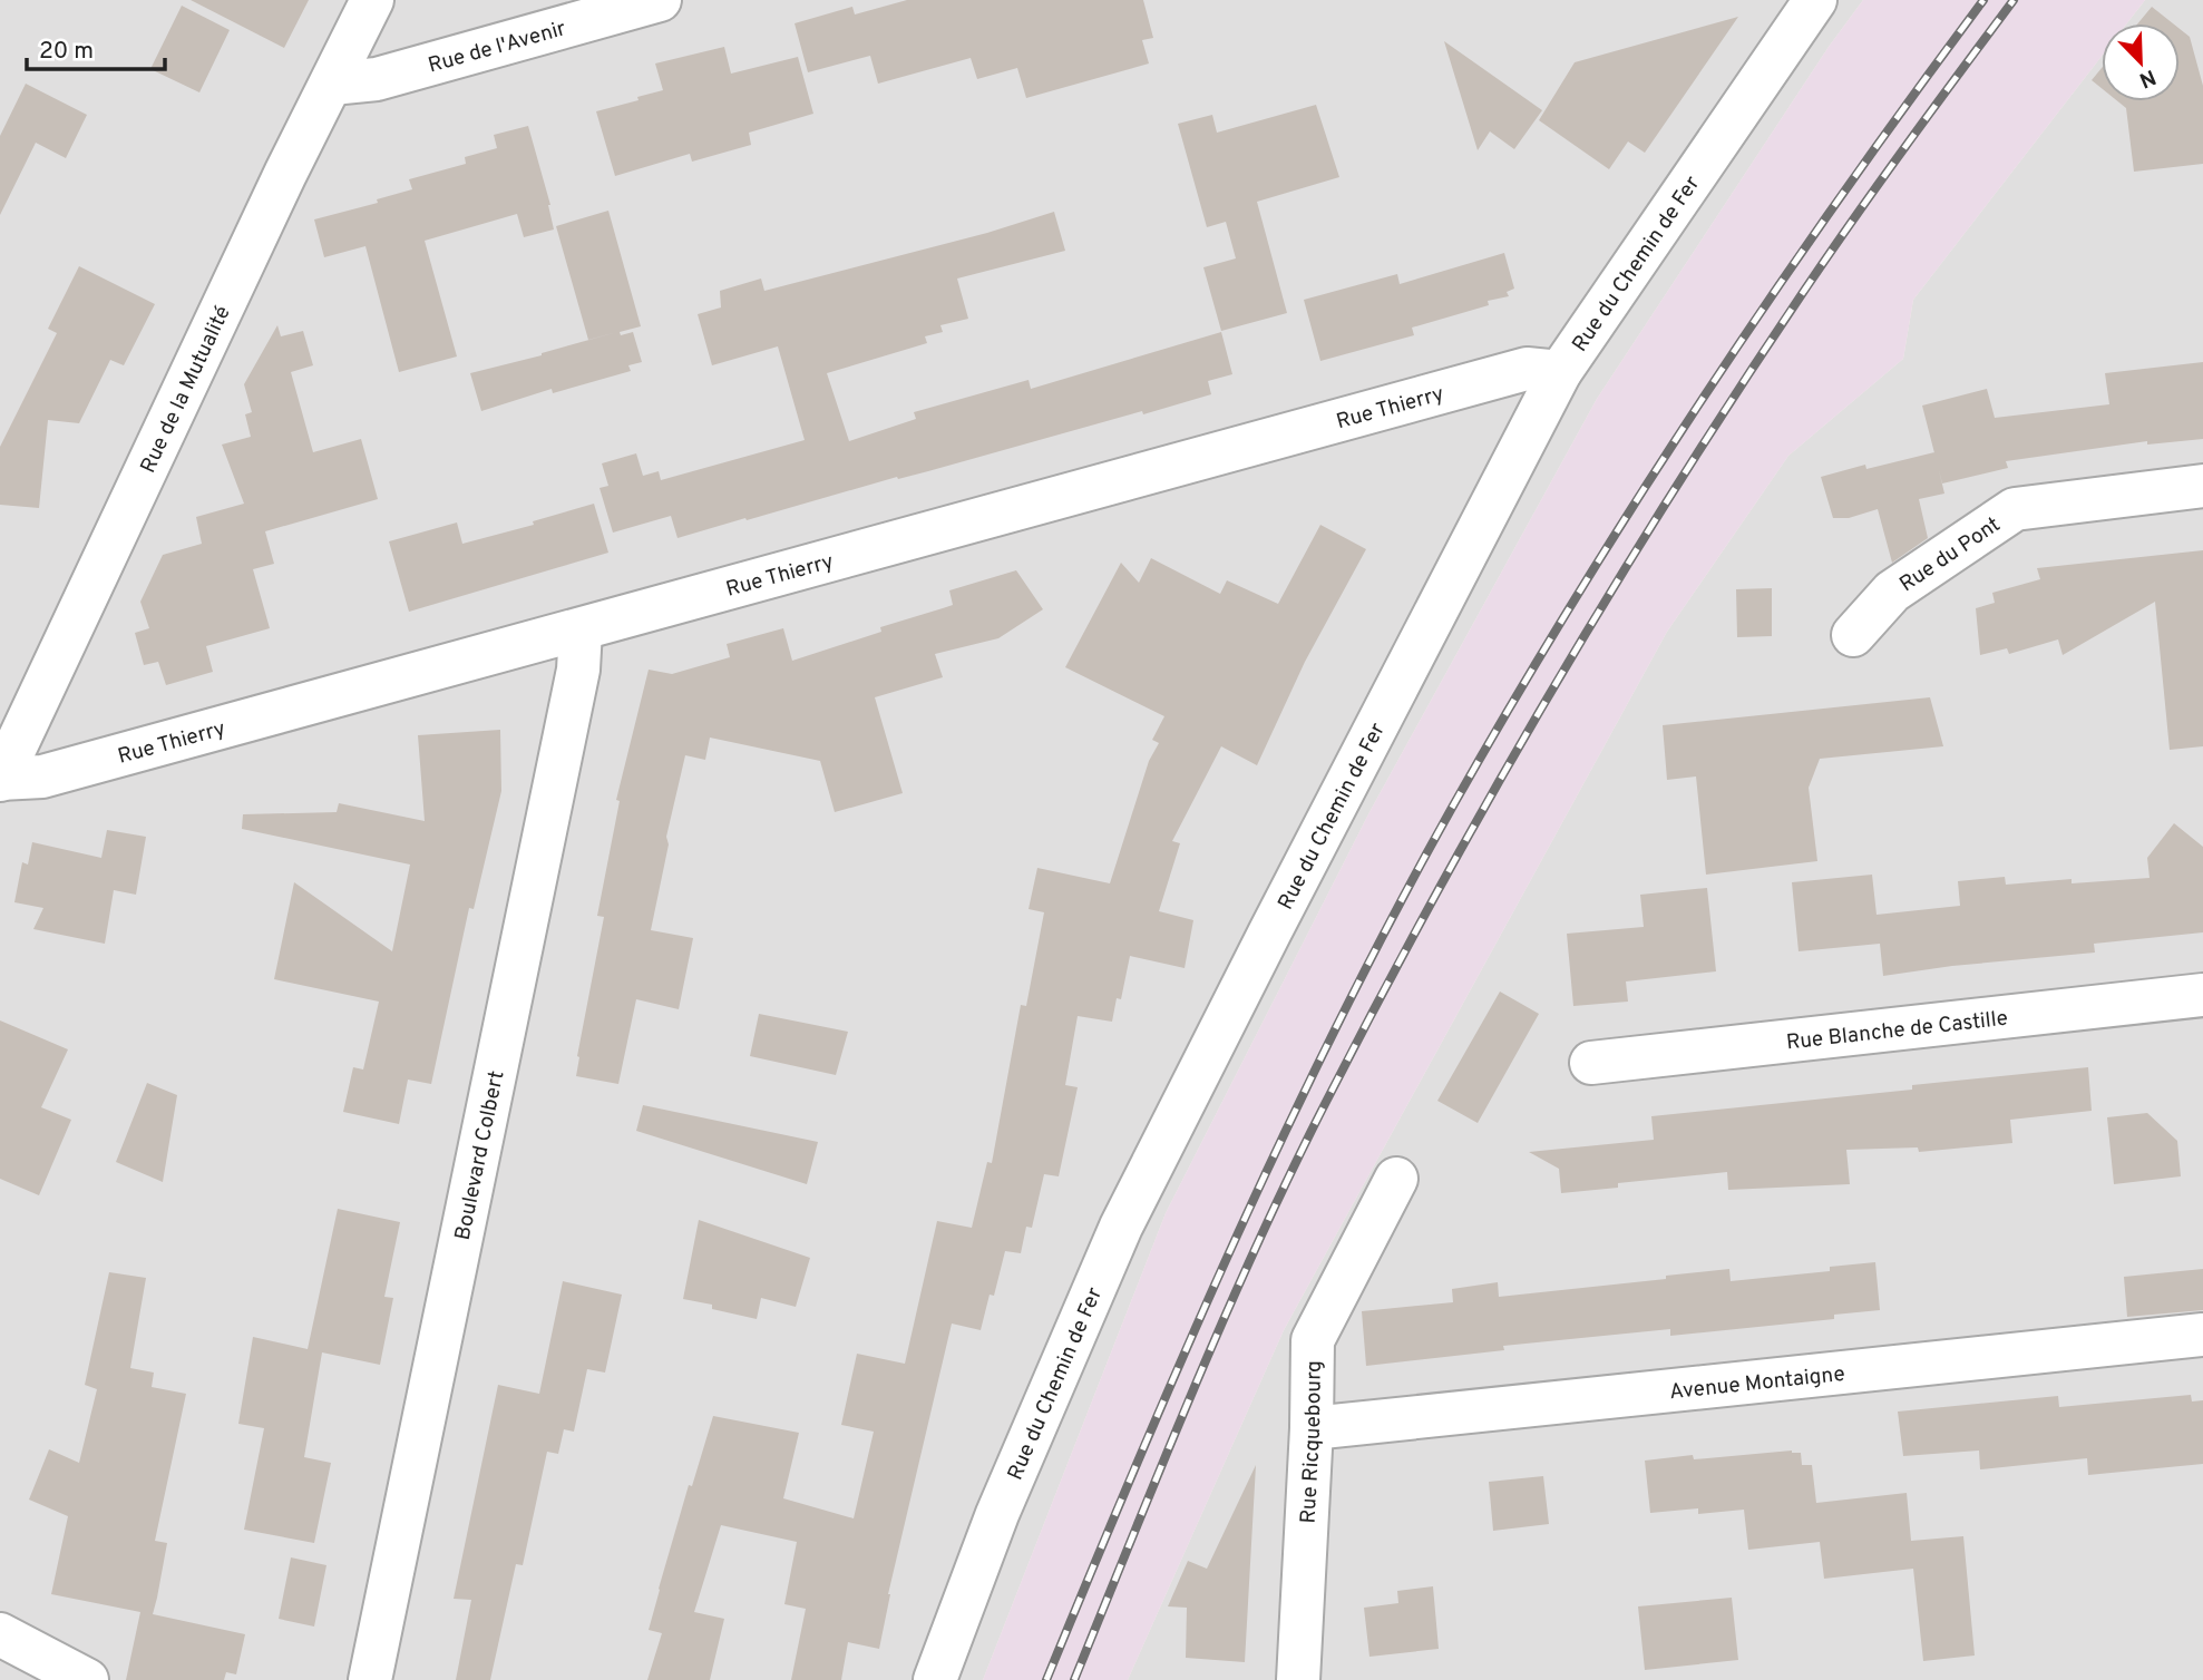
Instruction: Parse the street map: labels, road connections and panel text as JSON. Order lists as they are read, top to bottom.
{
  "streets": {
    "street": [
      "Rue de l'Avenir",
      "Rue du Chemin de Fer",
      "Rue de la Mutualité",
      "Rue Thierry",
      "Rue du Pont",
      "Rue Blanche de Castille",
      "Boulevard Colbert",
      "Avenue Montaigne",
      "Rue Ricquebourg"
    ]
  },
  "crossings": [
    ["Rue de l'Avenir", "Rue de la Mutualité"],
    ["Rue du Chemin de Fer", "Rue Thierry"],
    ["Rue de la Mutualité", "Rue Thierry"],
    ["Rue Thierry", "Boulevard Colbert"],
    ["Avenue Montaigne", "Rue Ricquebourg"]
  ],
  "scale_bar": "20 m",
  "north": "bottom right"
}
